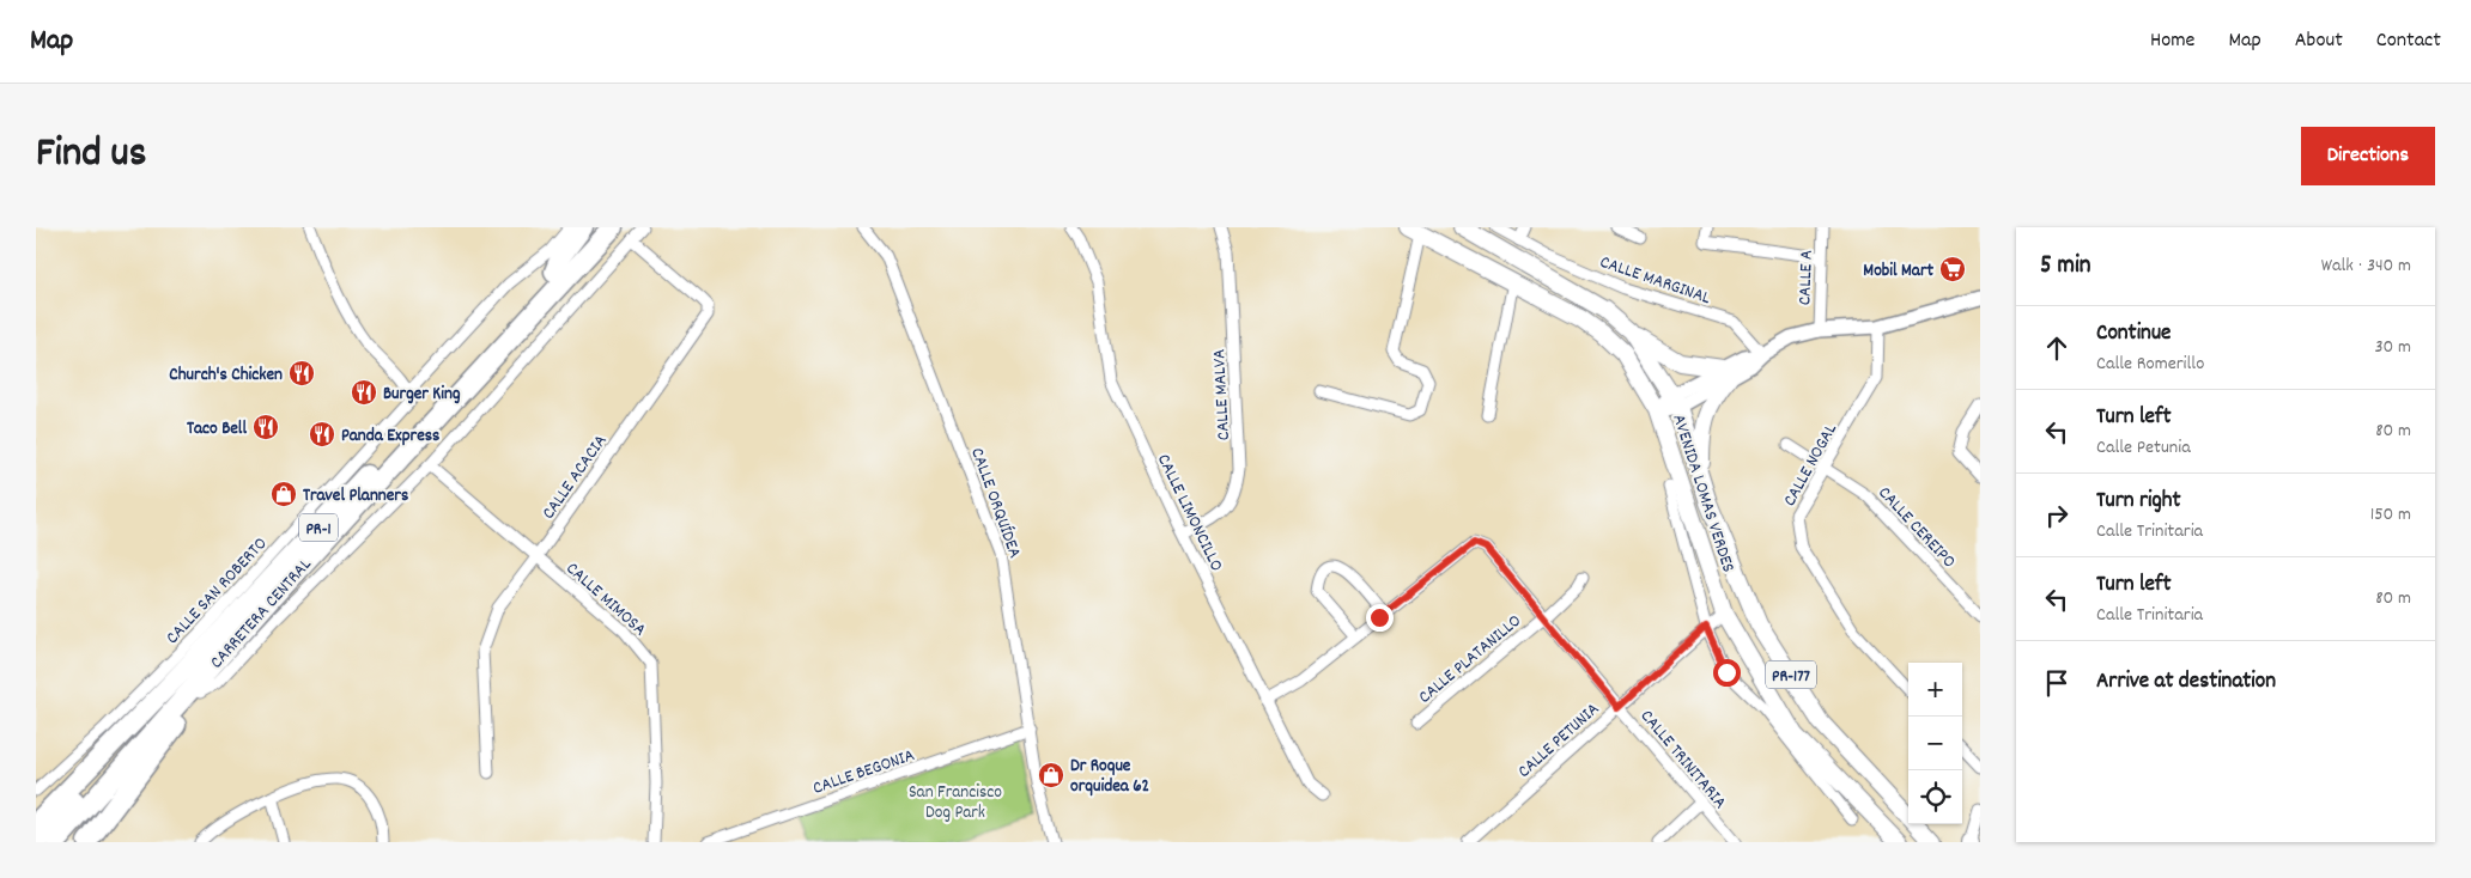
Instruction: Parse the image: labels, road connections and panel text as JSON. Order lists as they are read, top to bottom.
{
  "streets": {
    "highway": ["PR-1", "CARRETERA CENTRAL"],
    "main road": ["AVENIDA LOMAS VERDES", "PR-177"],
    "street": [
      "CALLE A",
      "CALLE MARGINAL",
      "CALLE MALVA",
      "CALLE NOGAL",
      "CALLE ACACIA",
      "CALLE ORQUÍDEA",
      "CALLE LIMONCILLO",
      "CALLE CEREIPO",
      "CALLE SAN ROBERTO",
      "CALLE MIMOSA",
      "CALLE PLATANILLO",
      "CALLE PETUNIA",
      "CALLE TRINITARIA",
      "CALLE BEGONIA"
    ]
  },
  "crossings": [
    ["CALLE MALVA", "CALLE LIMONCILLO"],
    ["CALLE NOGAL", "CALLE CEREIPO"],
    ["CALLE ACACIA", "CALLE MIMOSA"],
    ["AVENIDA LOMAS VERDES", "CALLE PETUNIA"],
    ["CALLE ORQUÍDEA", "CALLE BEGONIA"],
    ["CALLE LIMONCILLO", "CALLE TRINITARIA"],
    ["CALLE PLATANILLO", "CALLE TRINITARIA"],
    ["CALLE PETUNIA", "CALLE TRINITARIA"]
  ],
  "parks": ["San Francisco Dog Park"],
  "places": {
    "supermarket": ["Mobil Mart"],
    "restaurant": [
      "Church's Chicken",
      "Burger King",
      "Taco Bell",
      "Panda Express"
    ],
    "shop": ["Travel Planners", "Dr Roque orquidea 62"]
  },
  "page": {
    "header": "Map",
    "nav": [
      "Home",
      "Map",
      "About",
      "Contact"
    ],
    "title": "Find us",
    "buttons": "Directions",
    "heading": ["5 min", "Walk · 340 m"],
    "list": [
      ["Continue", "Calle Romerillo", "30 m"],
      ["Turn left", "Calle Petunia", "80 m"],
      ["Turn right", "Calle Trinitaria", "150 m"],
      ["Turn left", "Calle Trinitaria", "80 m"],
      "Arrive at destination"
    ],
    "map_buttons": ["+", "−"]
  }
}
